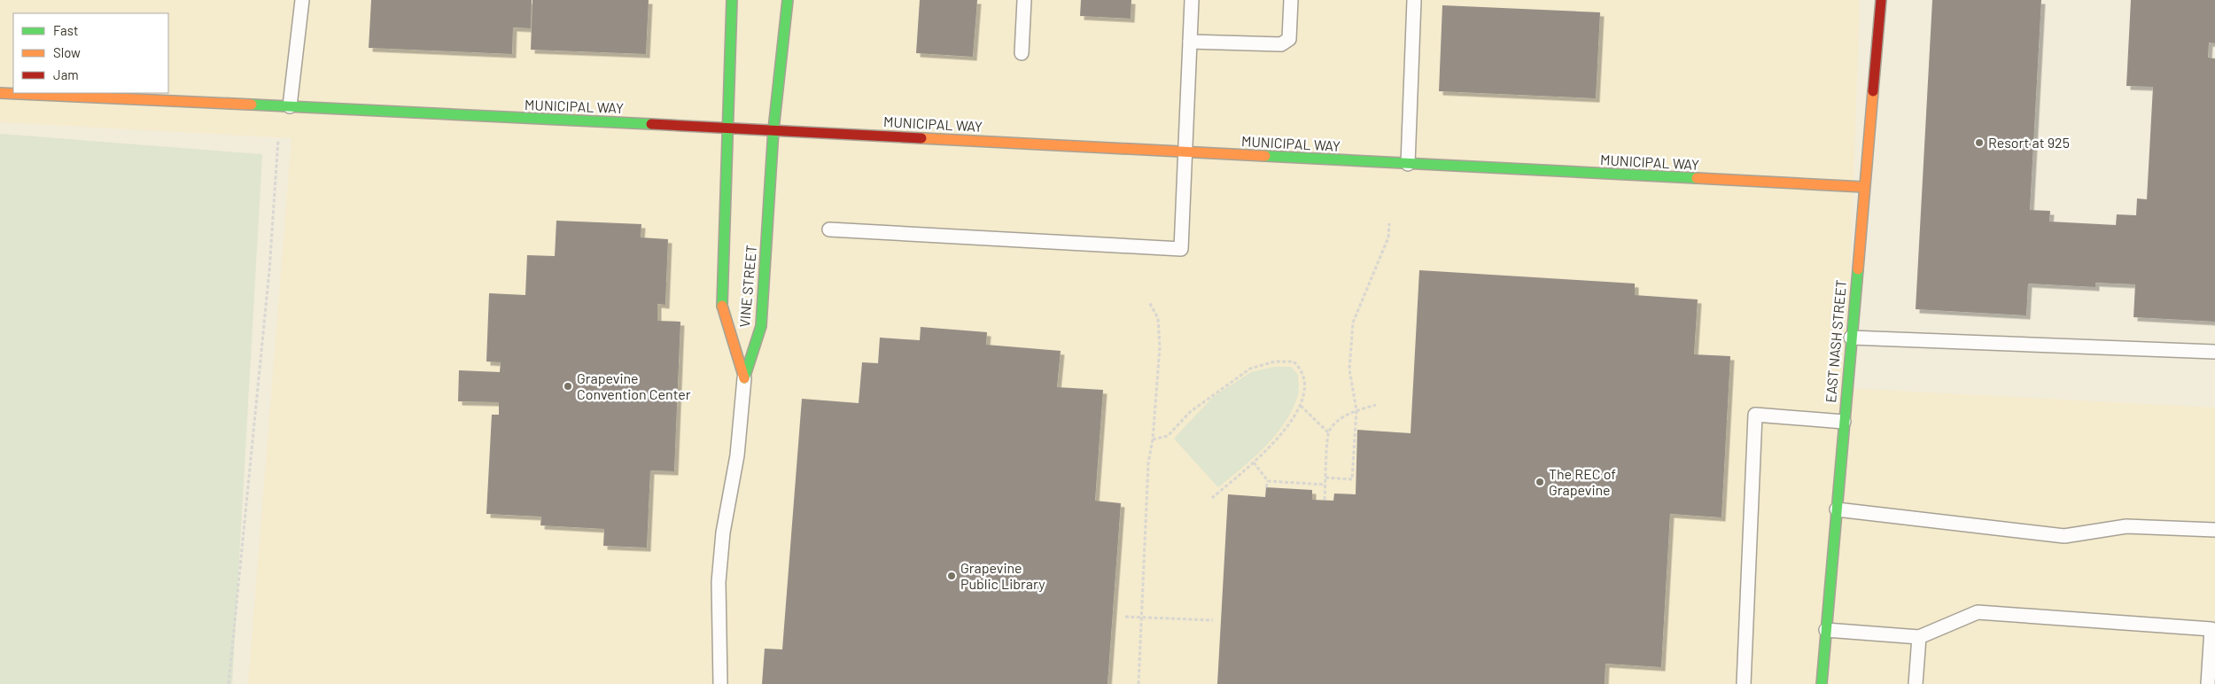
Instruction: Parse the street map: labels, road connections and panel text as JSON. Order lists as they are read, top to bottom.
{
  "streets": {
    "street": ["MUNICIPAL WAY", "VINE STREET", "EAST NASH STREET"]
  },
  "crossings": [
    ["MUNICIPAL WAY", "VINE STREET"],
    ["MUNICIPAL WAY", "EAST NASH STREET"]
  ],
  "places": [
    "Resort at 925",
    "Grapevine Convention Center",
    "The REC of Grapevine",
    "Grapevine Public Library"
  ],
  "legend": ["Fast", "Slow", "Jam"]
}
